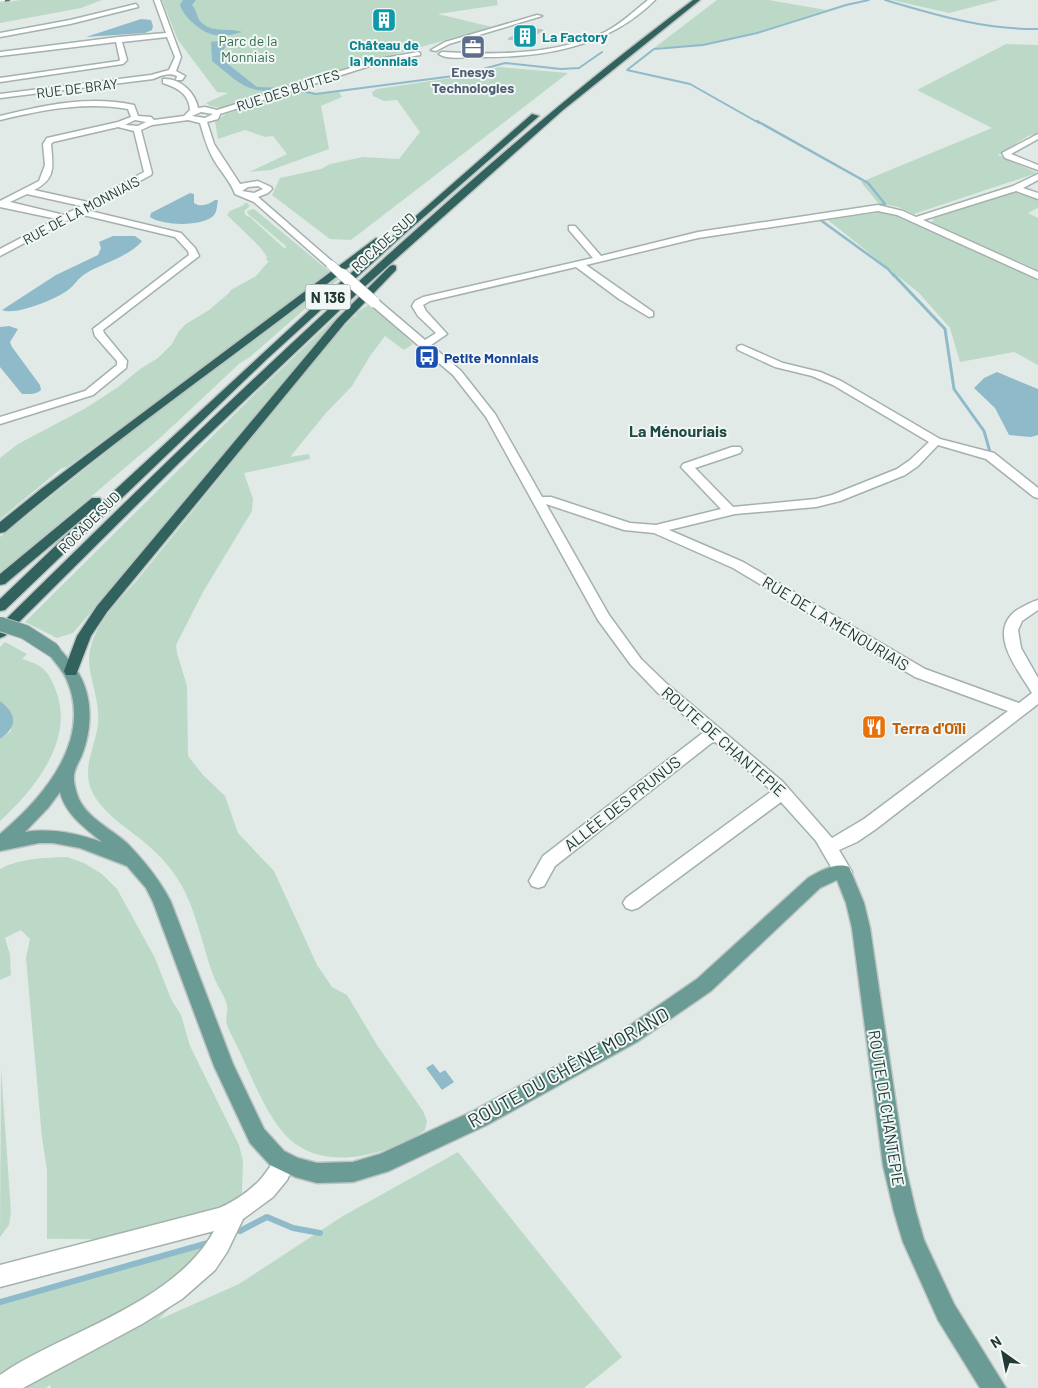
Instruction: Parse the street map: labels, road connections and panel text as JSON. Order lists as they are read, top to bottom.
{
  "streets": {
    "highway": ["ROCADE SUD", "N 136"],
    "main road": ["ROUTE DE CHANTEPIE", "ROUTE DU CHÊNE MORAND"],
    "street": [
      "RUE DE BRAY",
      "RUE DES BUTTES",
      "RUE DE LA MONNIAIS",
      "RUE DE LA MÉNOURIAIS",
      "ALLÉE DES PRUNUS"
    ]
  },
  "crossings": [
    ["RUE DE LA MÉNOURIAIS", "ROUTE DE CHANTEPIE"],
    ["ROUTE DE CHANTEPIE", "ALLÉE DES PRUNUS"],
    ["ROUTE DE CHANTEPIE", "ROUTE DU CHÊNE MORAND"]
  ],
  "districts": ["La Ménouriais"],
  "parks": ["Parc de la Monniais"],
  "places": {
    "building": ["Château de la Monniais", "La Factory"],
    "office": ["Enesys Technologies"],
    "bus stop": ["Petite Monniais"],
    "restaurant": ["Terra d'Oïli"]
  },
  "north": "top left"
}
